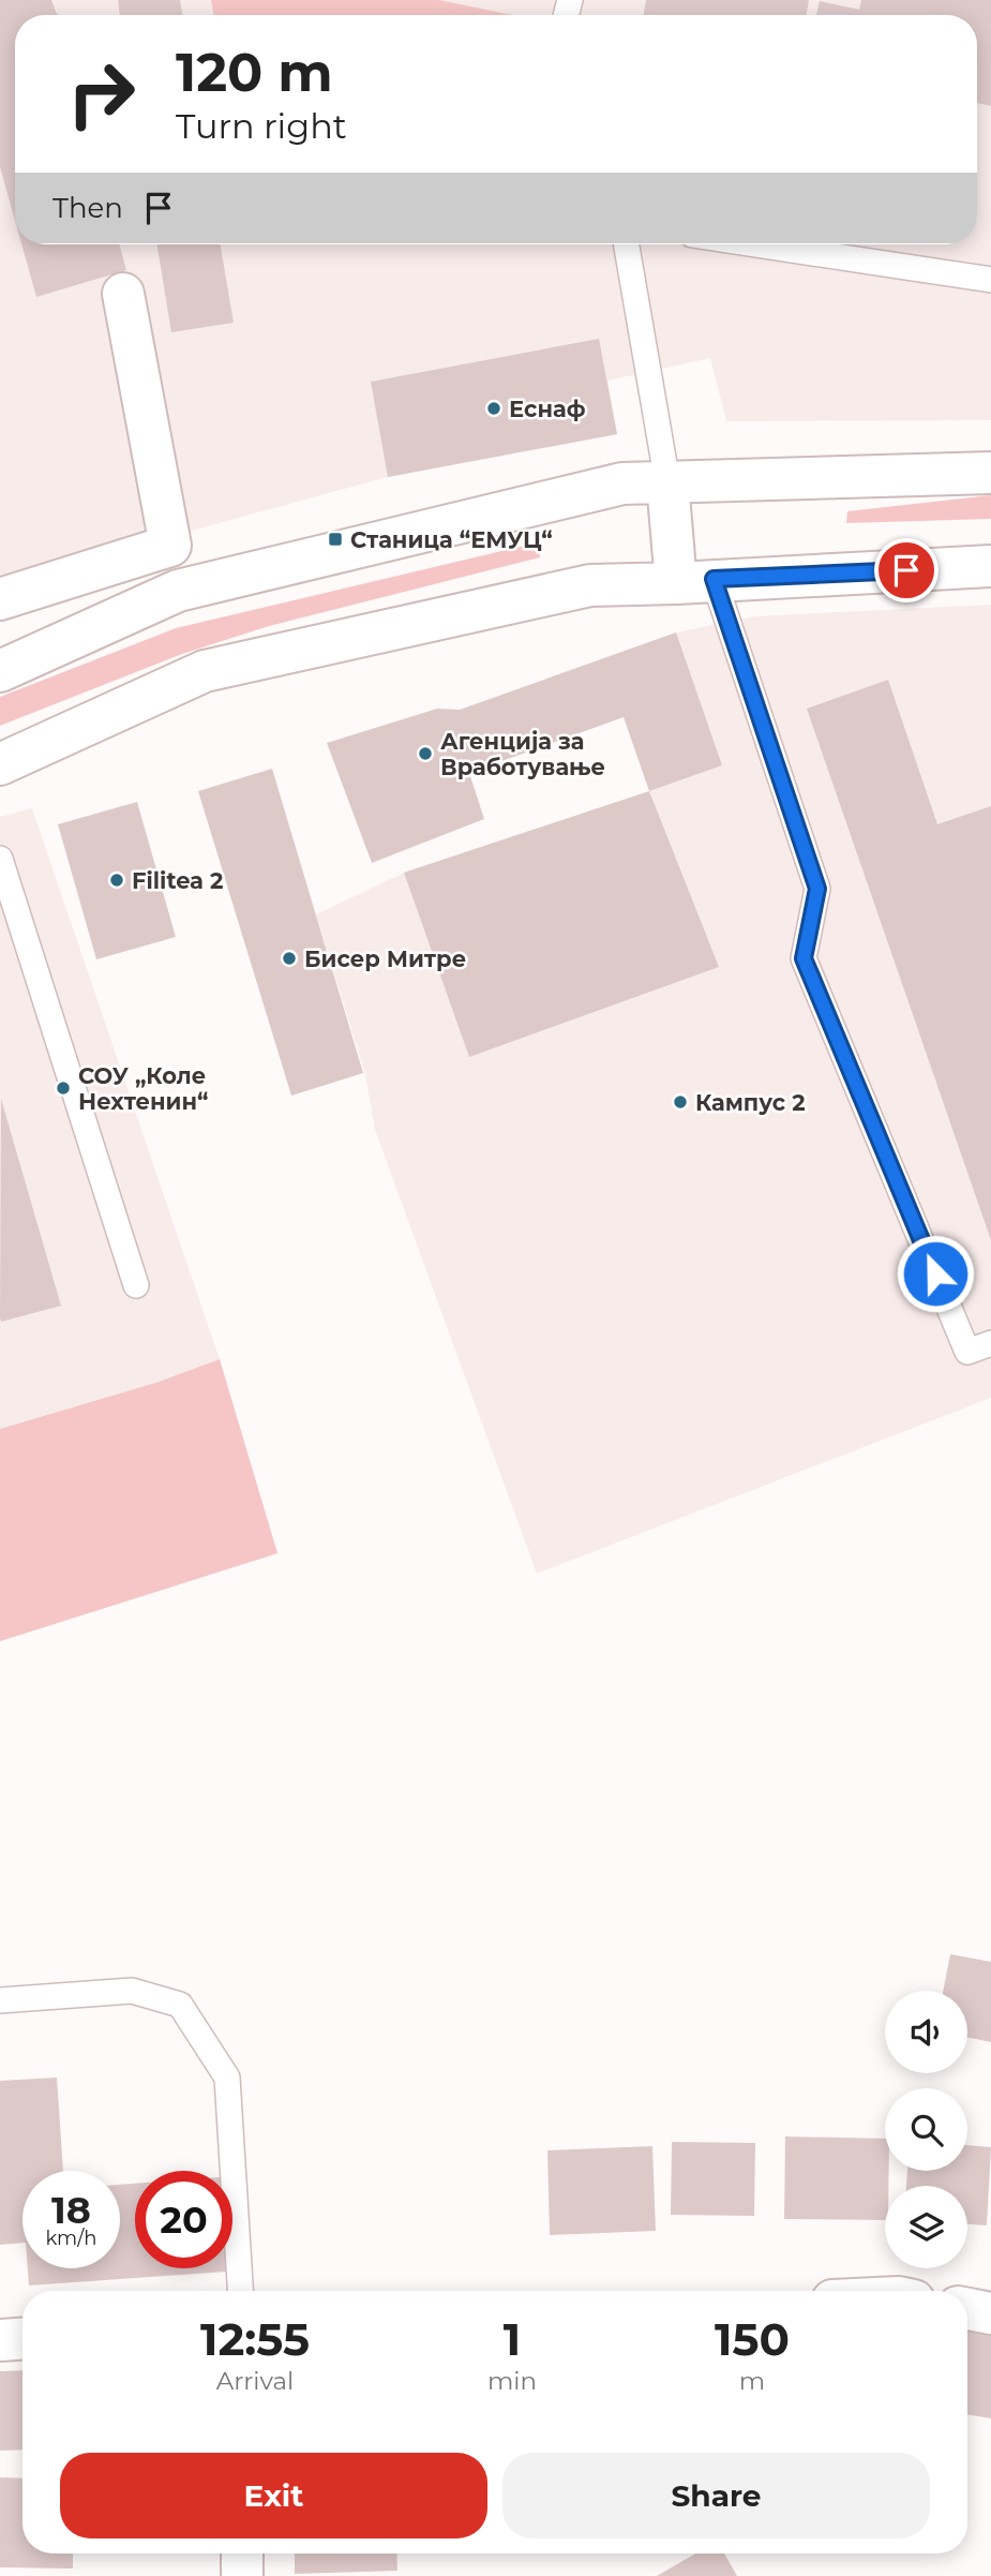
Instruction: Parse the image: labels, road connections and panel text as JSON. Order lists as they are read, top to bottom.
{
  "places": {
    "other": [
      "Еснаф",
      "Агенција за Вработување",
      "Filitea 2",
      "Бисер Митре",
      "СОУ „Коле Нехтенин“",
      "Кампус 2"
    ],
    "transit": ["Станица “ЕМУЦ“"]
  },
  "page": {
    "turn": ["120 m", "Turn right"],
    "then": "Then",
    "speed": "18 km/h",
    "limit": "20",
    "eta": [
      "12:55",
      "Arrival",
      "1",
      "min",
      "150",
      "m"
    ],
    "buttons": ["Exit", "Share"]
  }
}
